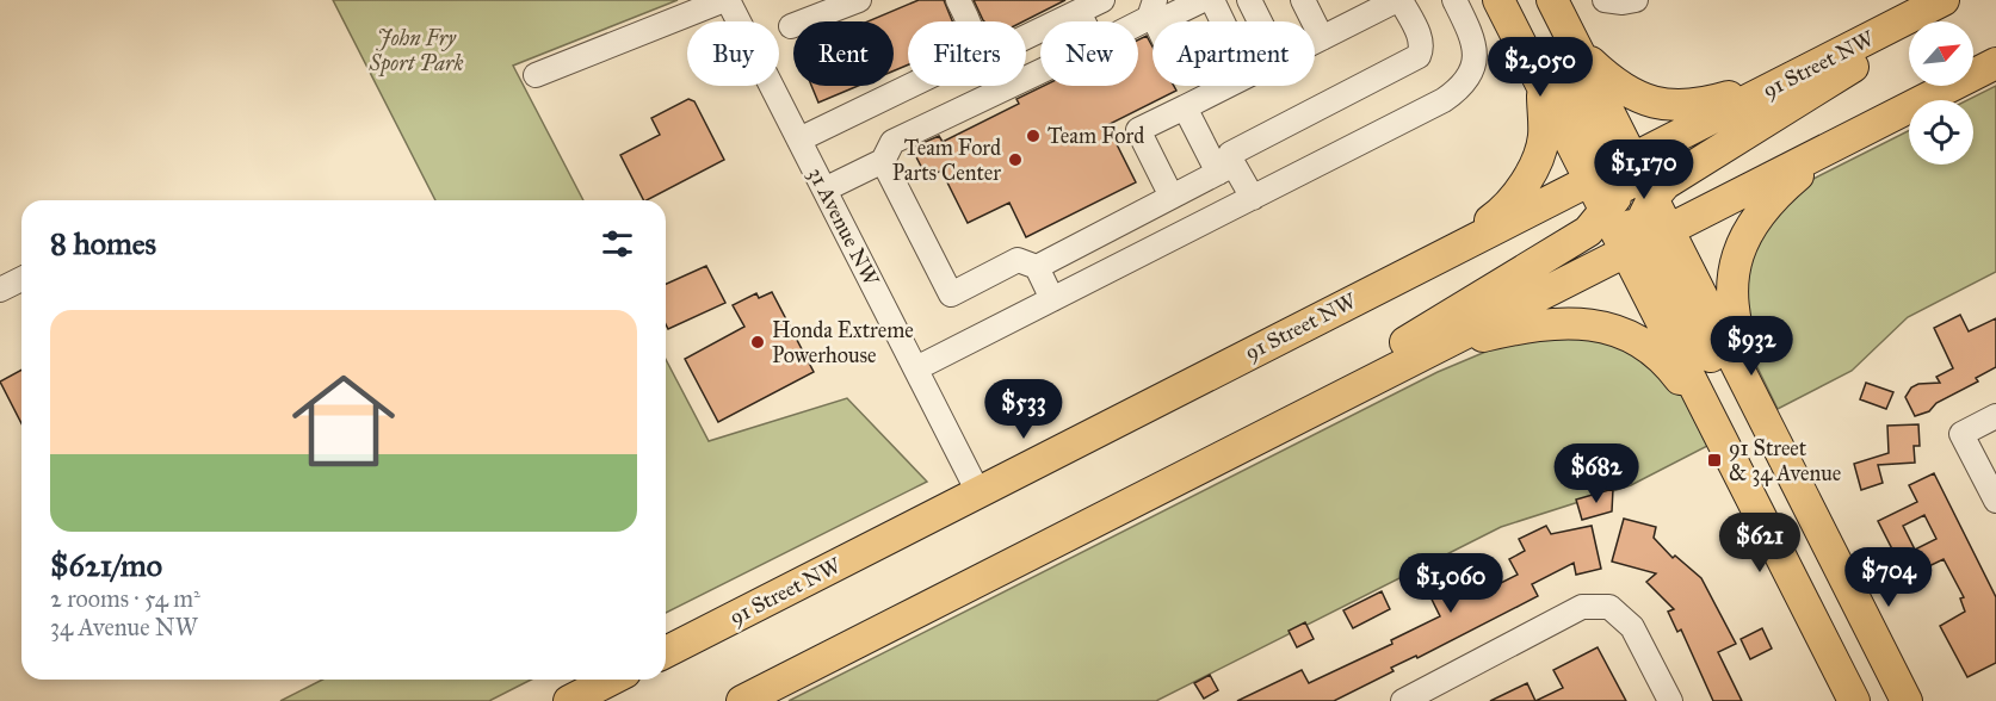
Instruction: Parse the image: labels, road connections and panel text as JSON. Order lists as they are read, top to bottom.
{
  "streets": {
    "main road": ["91 Street NW"],
    "street": ["31 Avenue NW"]
  },
  "crossings": [
    ["91 Street NW", "31 Avenue NW"]
  ],
  "parks": ["John Fry Sport Park"],
  "places": {
    "other": ["Team Ford", "Team Ford Parts Center", "Honda Extreme Powerhouse"],
    "transit": ["91 Street & 34 Avenue"]
  },
  "north": "top right",
  "page": {
    "chip": [
      "Buy",
      "Rent",
      "Filters",
      "New",
      "Apartment"
    ],
    "price": [
      "$2,050",
      "$1,170",
      "$932",
      "$533",
      "$682",
      "$621",
      "$704",
      "$1,060"
    ],
    "heading": "8 homes",
    "list": [
      {
        "name": "$621/mo",
        "note": "2 rooms · 54 m² · 34 Avenue NW"
      }
    ]
  }
}
